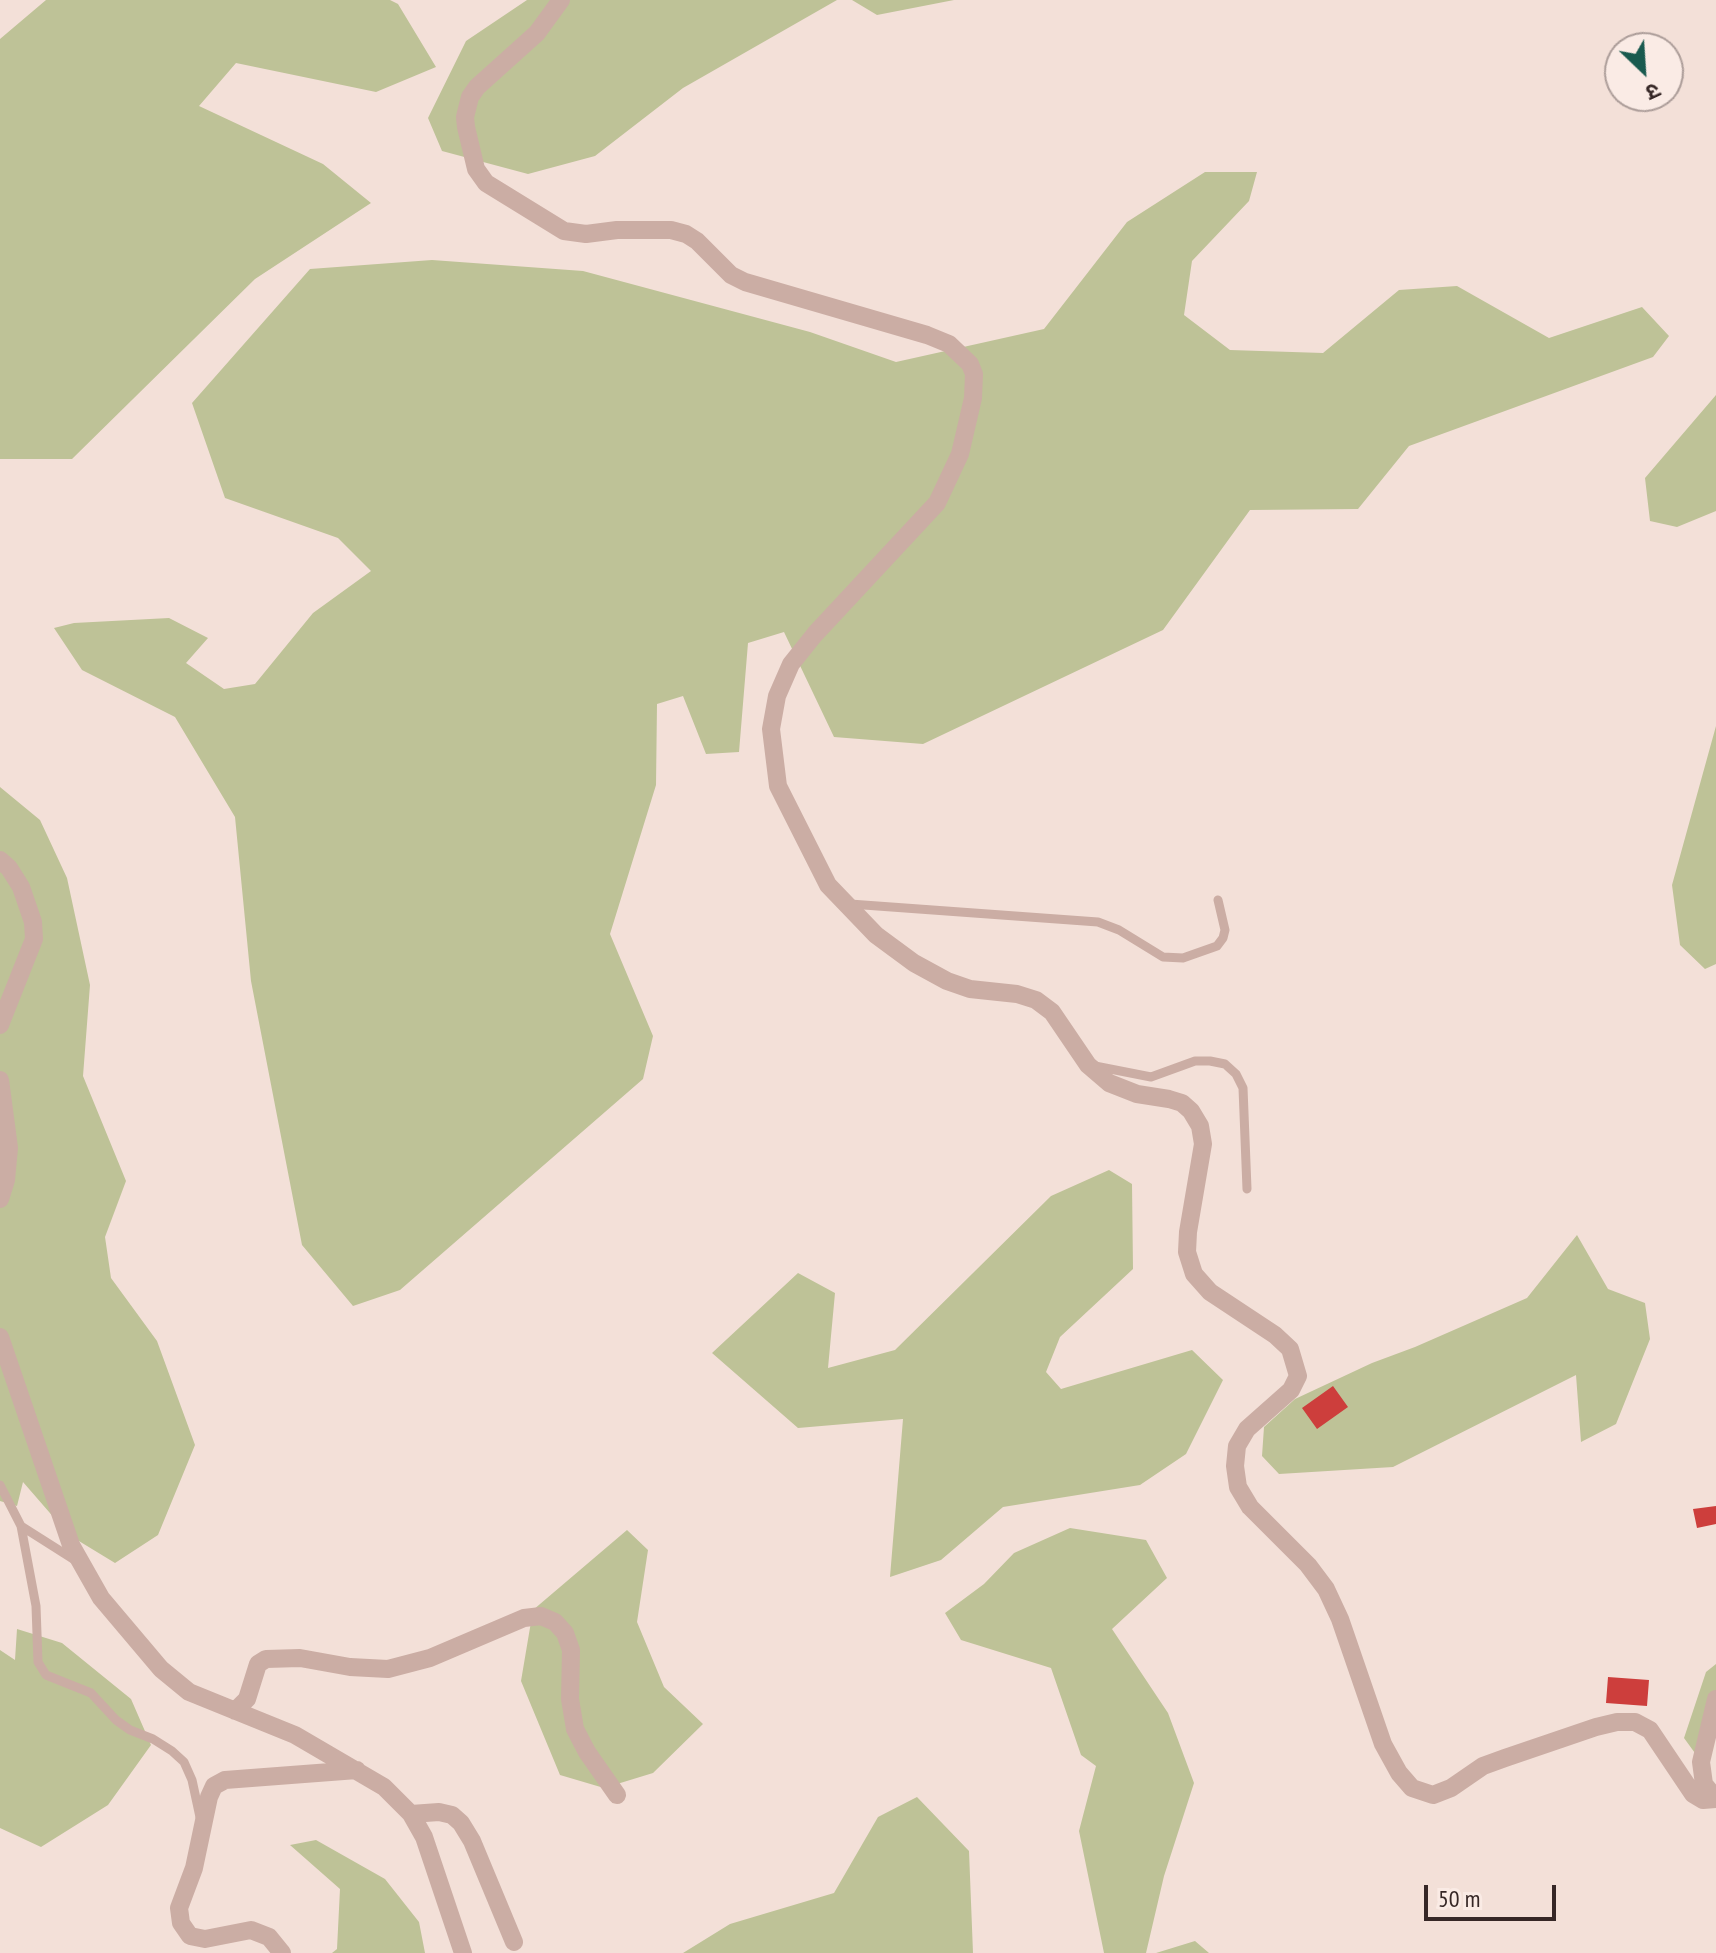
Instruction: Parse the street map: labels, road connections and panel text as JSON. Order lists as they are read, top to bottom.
{
  "scale_bar": "50 m",
  "north": "bottom right"
}
